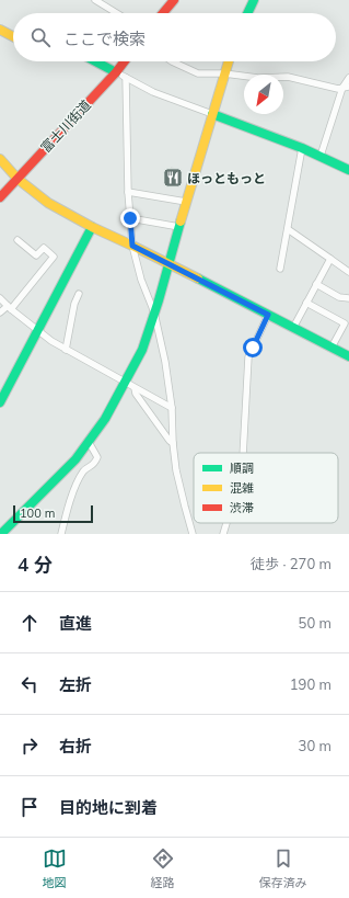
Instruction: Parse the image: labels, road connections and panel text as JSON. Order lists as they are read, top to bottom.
{
  "streets": {
    "street": ["富士川街道"]
  },
  "places": {
    "restaurant": ["ほっともっと"]
  },
  "legend": ["順調", "混雑", "渋滞"],
  "scale_bar": "100 m",
  "north": "bottom left",
  "page": {
    "search": "ここで検索",
    "scale": "100 m",
    "heading": ["4 分", "徒歩 · 270 m"],
    "list": [
      ["直進", "50 m"],
      ["左折", "190 m"],
      ["右折", "30 m"],
      "目的地に到着"
    ],
    "nav": ["地図", "経路", "保存済み"]
  }
}
